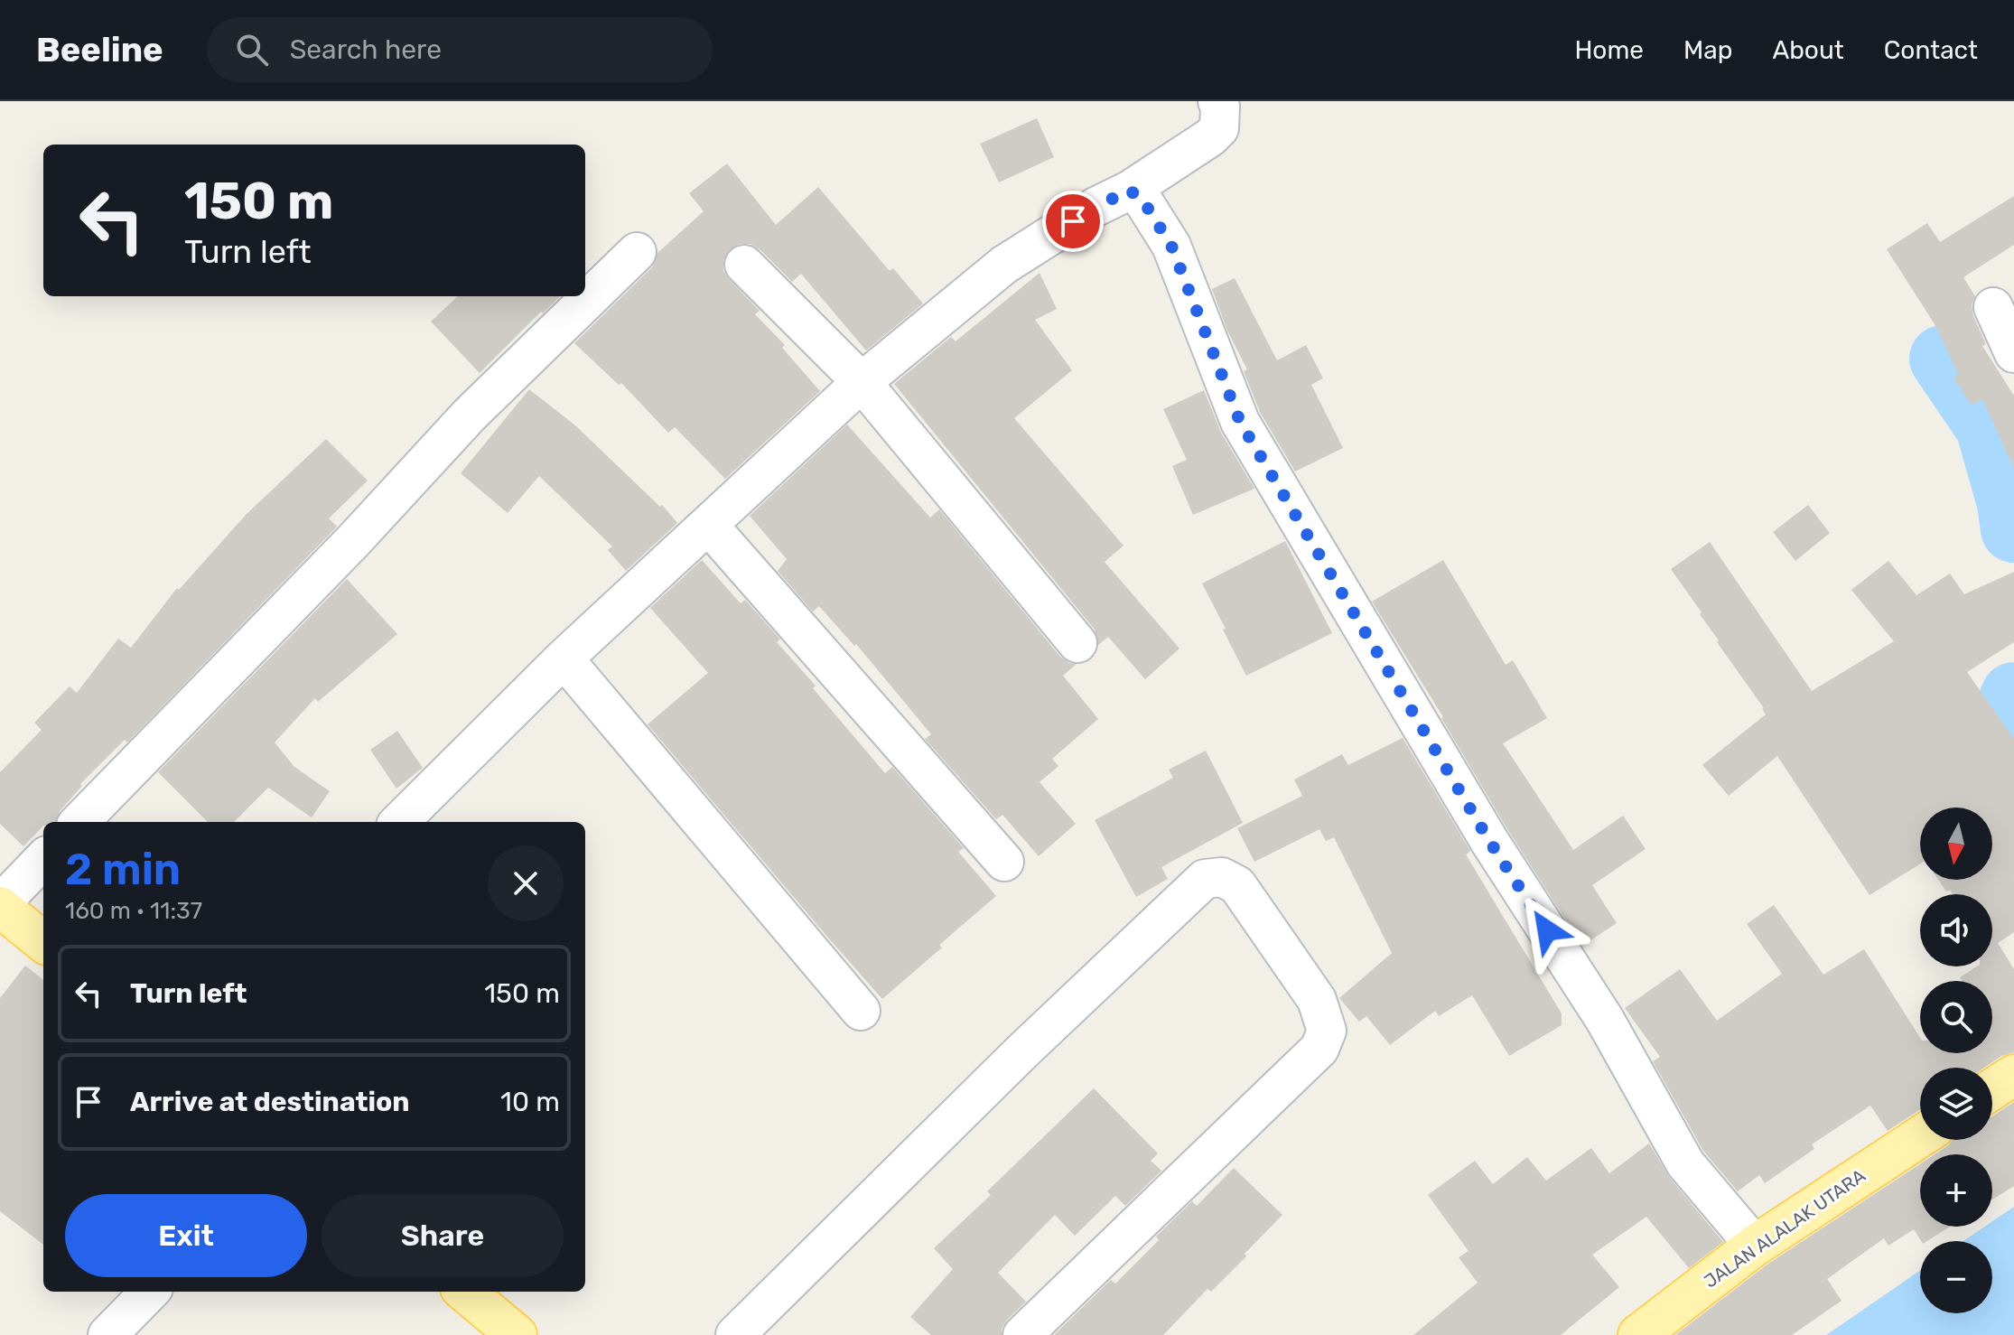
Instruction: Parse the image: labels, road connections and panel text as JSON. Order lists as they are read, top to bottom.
{
  "streets": {
    "main road": ["JALAN ALALAK UTARA"]
  },
  "north": "bottom",
  "page": {
    "header": "Beeline",
    "search": "Search here",
    "nav": [
      "Home",
      "Map",
      "About",
      "Contact"
    ],
    "turn": ["150 m", "Turn left"],
    "map_buttons": ["+", "−"],
    "heading": ["2 min", "160 m · 11:37"],
    "list": [
      {
        "name": "Turn left",
        "value": "150 m"
      },
      {
        "name": "Arrive at destination",
        "value": "10 m"
      }
    ],
    "buttons": ["Exit", "Share"]
  }
}
